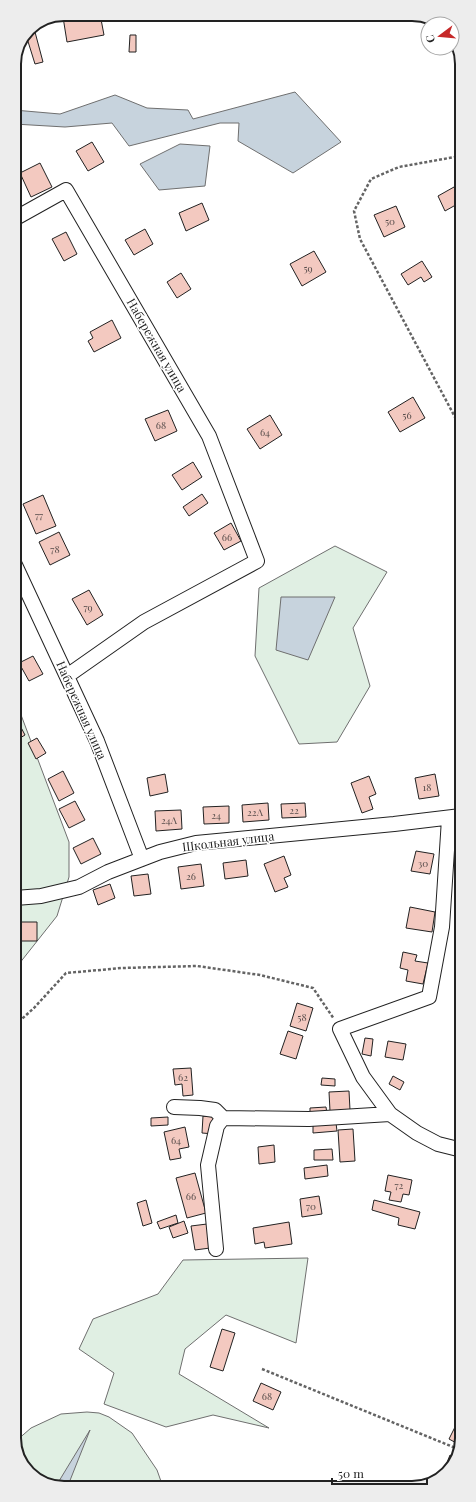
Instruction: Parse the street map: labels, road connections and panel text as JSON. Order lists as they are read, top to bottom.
{
  "streets": {
    "street": ["Набережная улица", "Школьная улица"]
  },
  "crossings": [
    ["Набережная улица", "Школьная улица"]
  ],
  "house_numbers": [
    "50",
    "59",
    "56",
    "68",
    "64",
    "77",
    "66",
    "78",
    "79",
    "18",
    "22",
    "22А",
    "24",
    "24А",
    "30",
    "26",
    "58",
    "62",
    "64",
    "72",
    "66",
    "70",
    "68"
  ],
  "scale_bar": "50 m",
  "north": "left"
}
